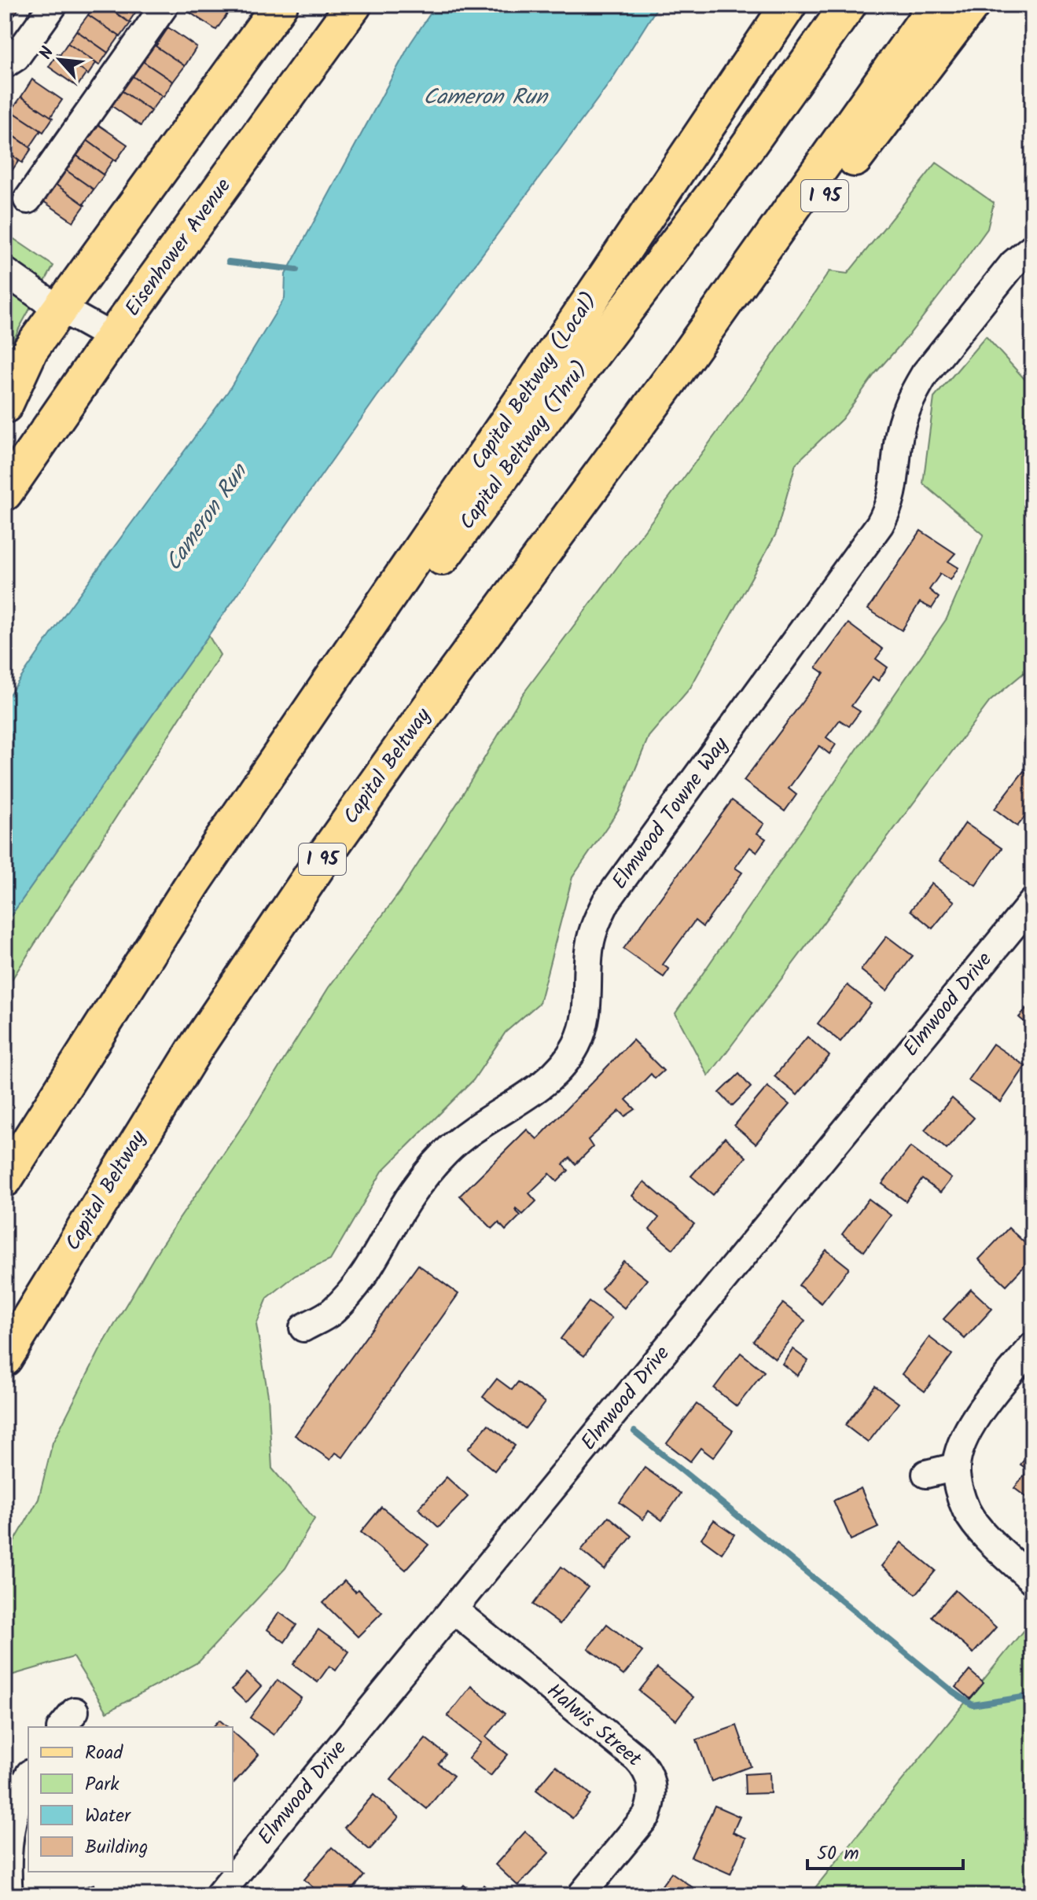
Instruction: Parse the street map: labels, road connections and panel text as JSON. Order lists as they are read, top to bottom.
{
  "streets": {
    "main road": [
      "I 95",
      "Eisenhower Avenue",
      "Capital Beltway (Local)",
      "Capital Beltway (Thru)",
      "Capital Beltway"
    ],
    "street": ["Elmwood Towne Way", "Elmwood Drive", "Halwis Street"]
  },
  "crossings": [
    ["I 95", "Capital Beltway"],
    ["Capital Beltway (Local)", "Capital Beltway (Thru)"],
    ["Elmwood Drive", "Halwis Street"]
  ],
  "water": ["Cameron Run"],
  "legend": [
    "Road",
    "Park",
    "Water",
    "Building"
  ],
  "scale_bar": "50 m",
  "north": "top left"
}
